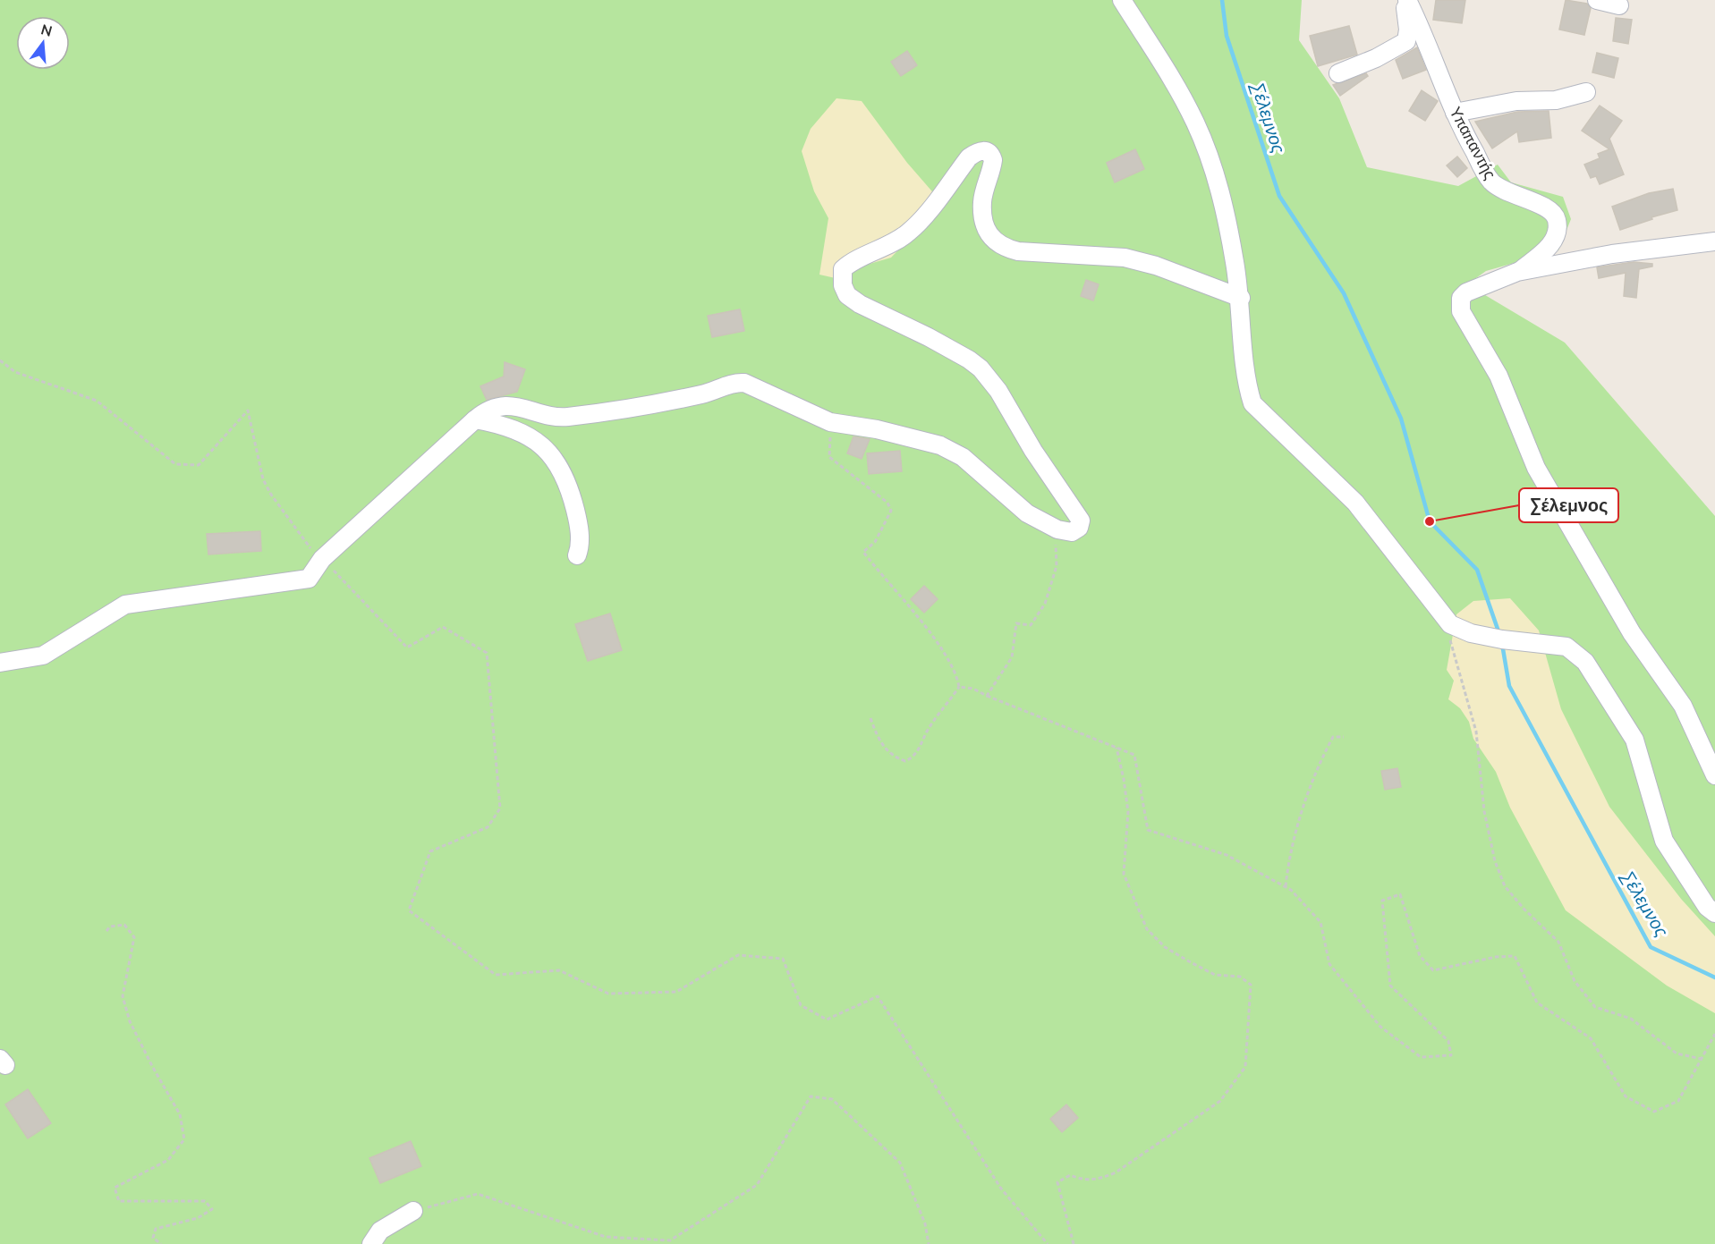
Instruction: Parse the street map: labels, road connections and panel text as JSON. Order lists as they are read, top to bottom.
{
  "streets": {
    "street": ["Υπαπαντής"]
  },
  "water": ["Σέλεμνος"],
  "places": ["Σέλεμνος"],
  "north": "top"
}
